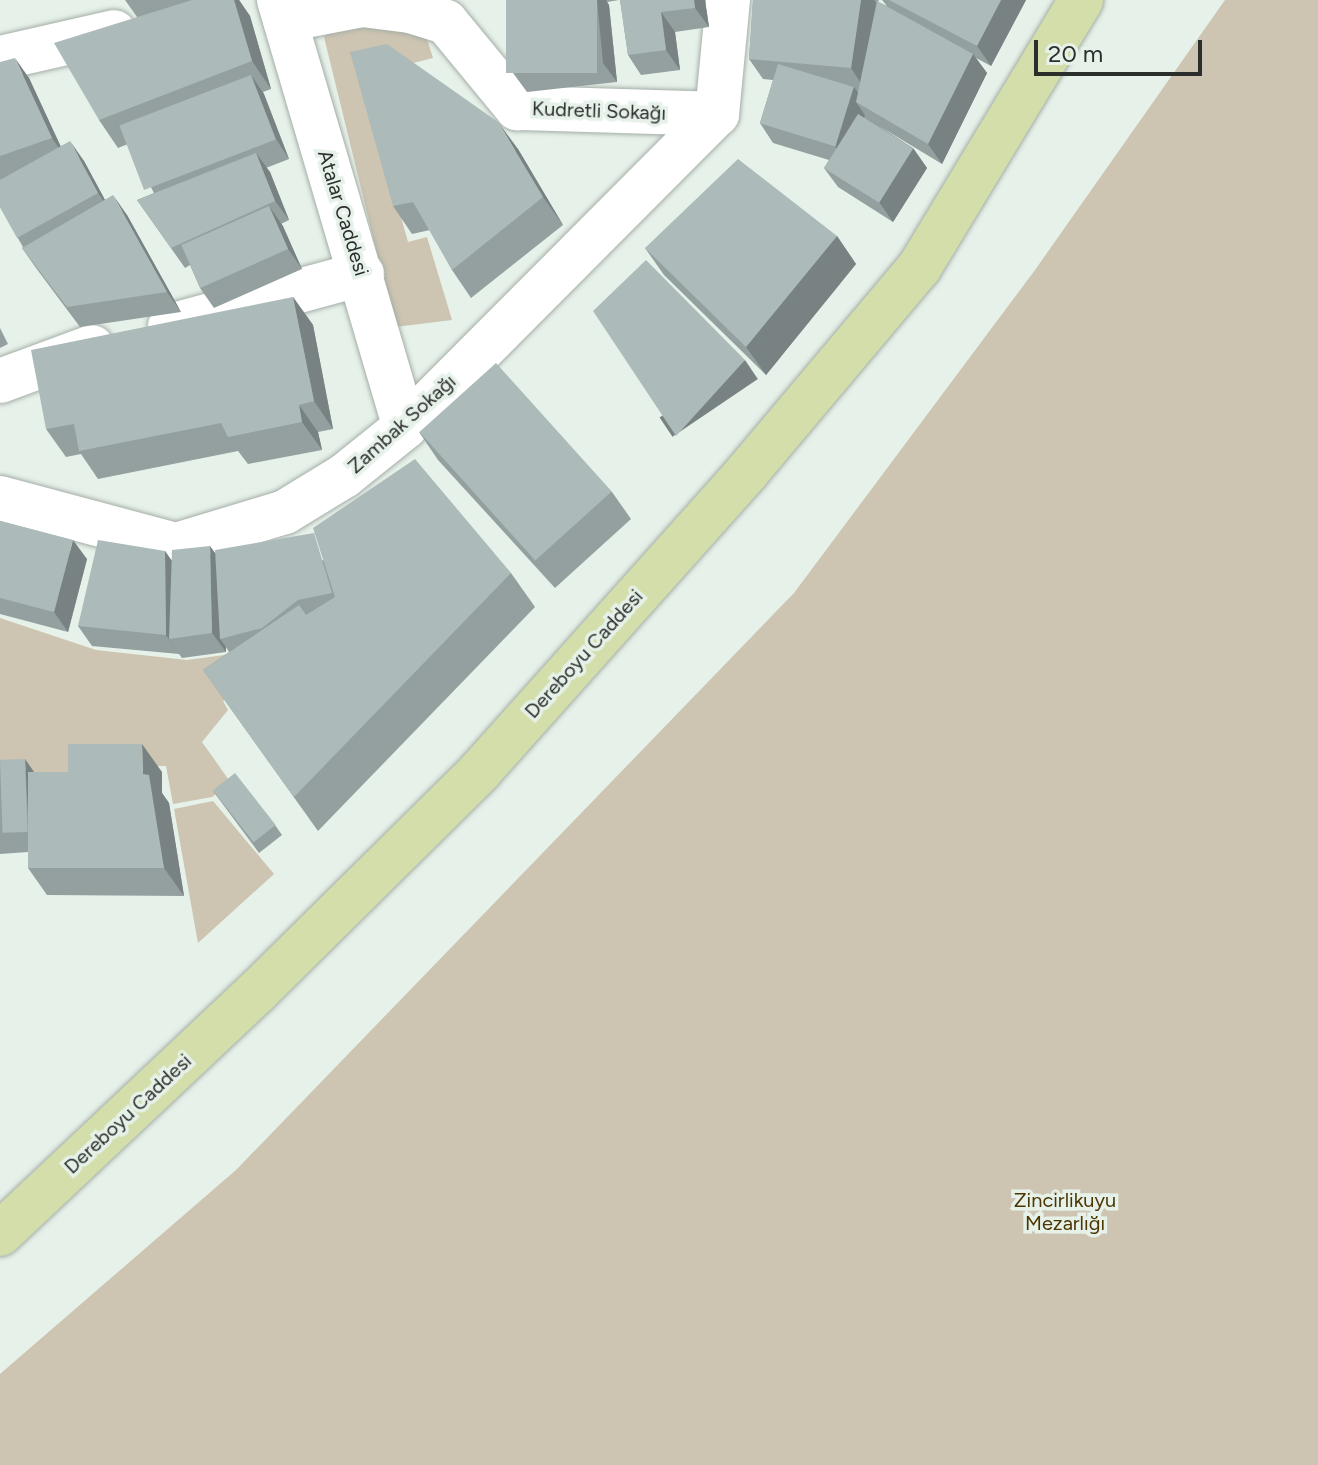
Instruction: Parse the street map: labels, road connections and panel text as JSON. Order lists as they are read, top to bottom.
{
  "streets": {
    "main road": ["Dereboyu Caddesi"],
    "street": ["Kudretli Sokağı", "Atalar Caddesi", "Zambak Sokağı"]
  },
  "crossings": [
    ["Kudretli Sokağı", "Atalar Caddesi"],
    ["Kudretli Sokağı", "Zambak Sokağı"],
    ["Atalar Caddesi", "Zambak Sokağı"]
  ],
  "parks": ["Zincirlikuyu Mezarlığı"],
  "scale_bar": "20 m"
}
